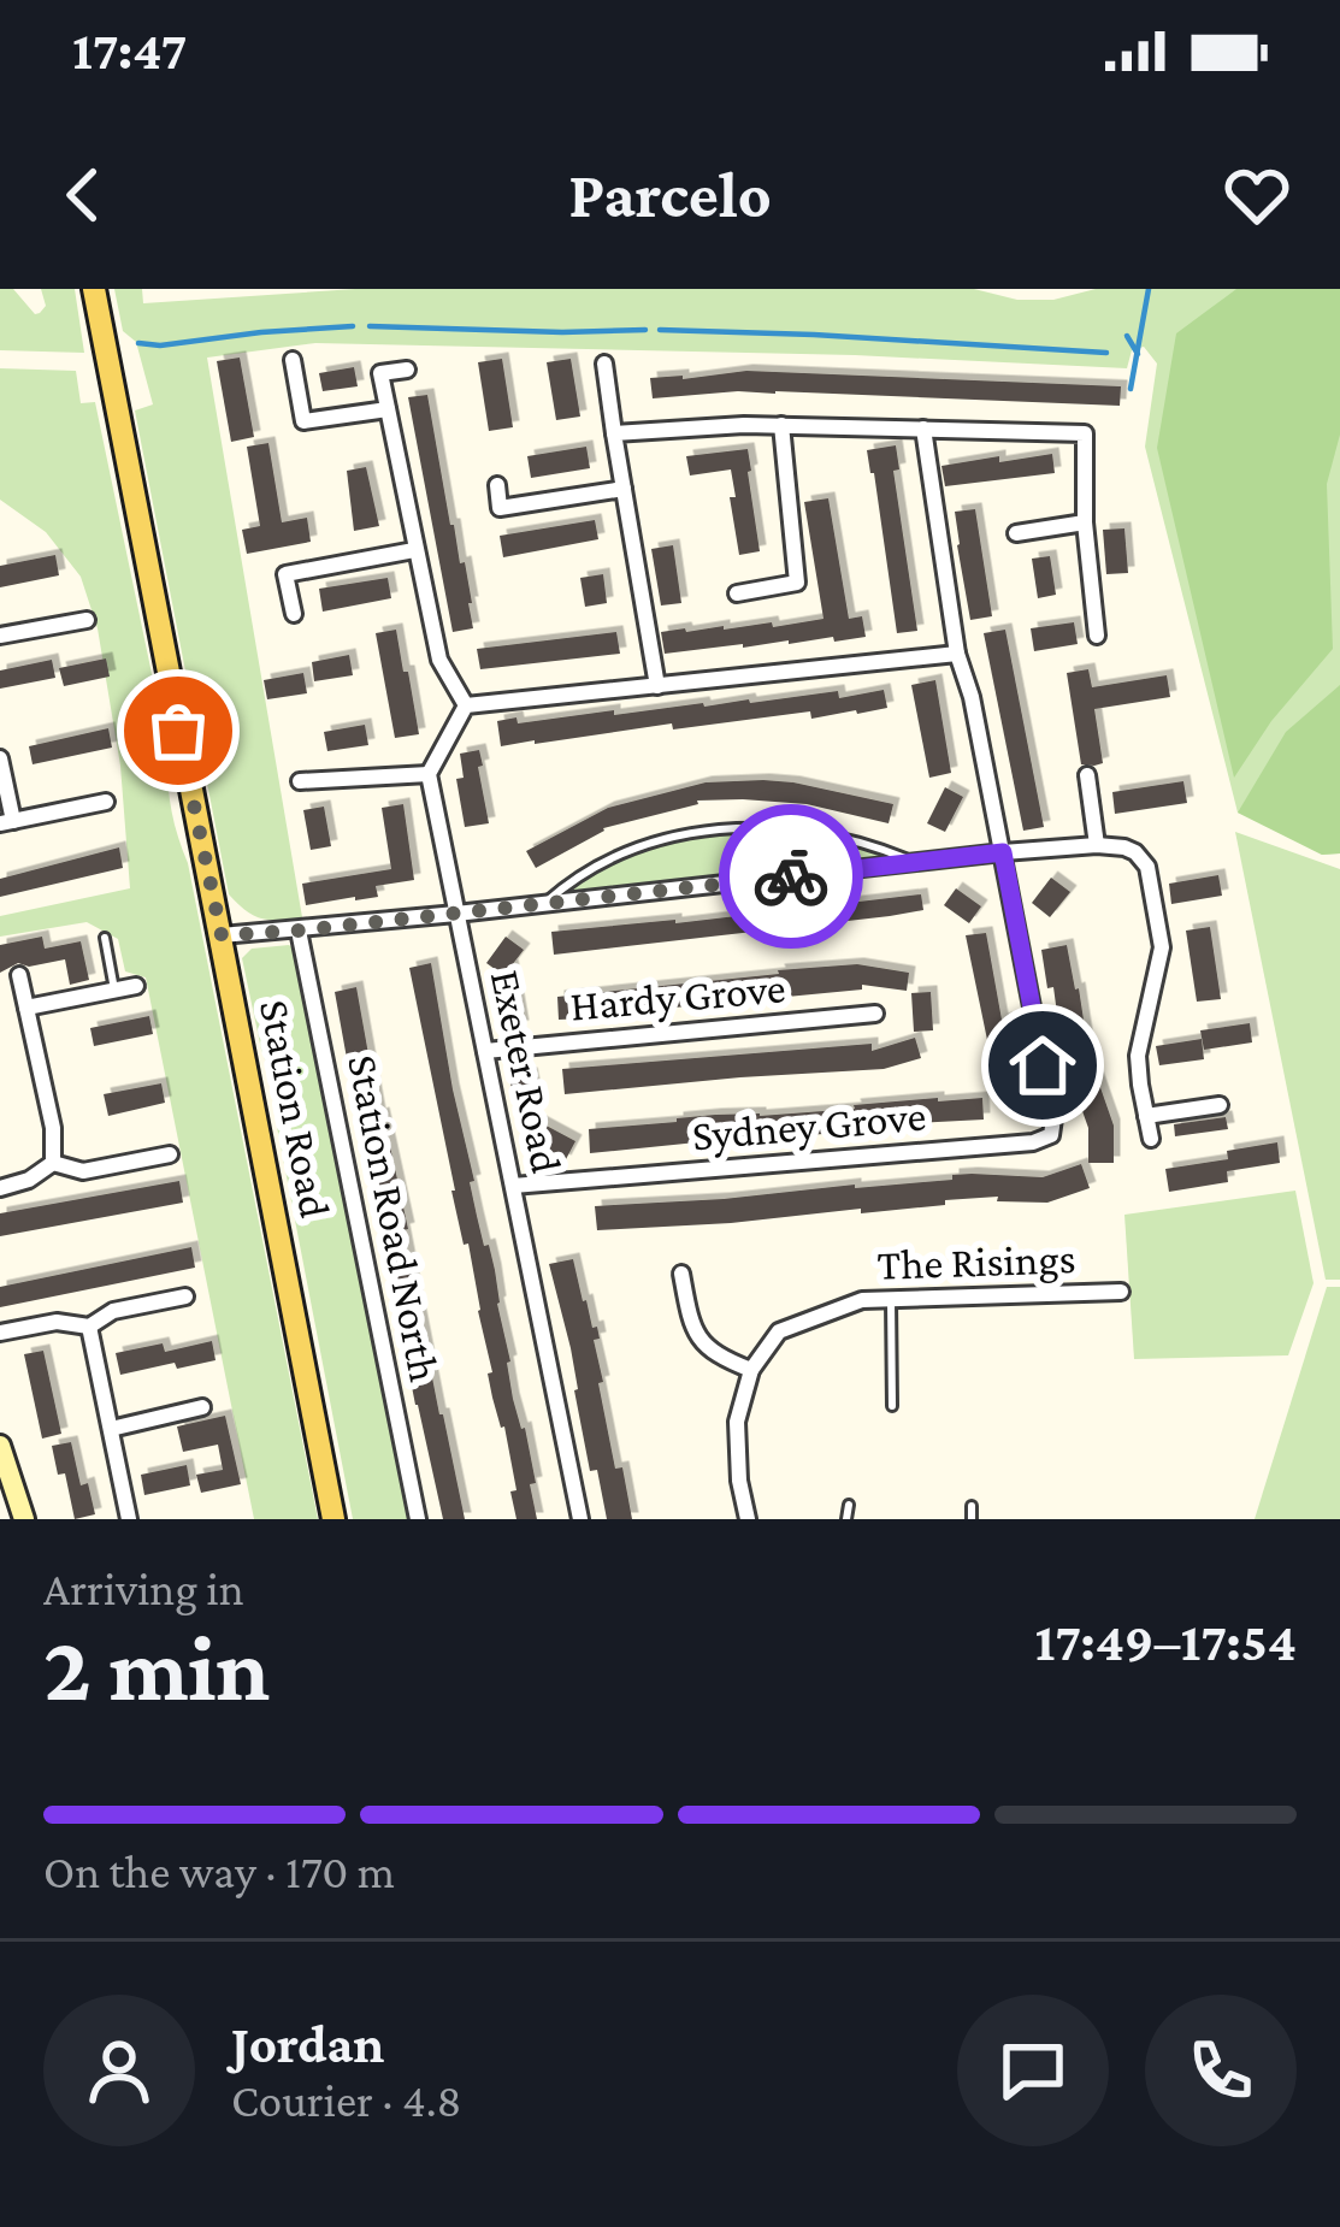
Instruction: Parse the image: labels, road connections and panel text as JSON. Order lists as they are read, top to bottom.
{
  "streets": {
    "main road": ["Station Road"],
    "street": [
      "Hardy Grove",
      "Exeter Road",
      "Sydney Grove",
      "Station Road North",
      "The Risings"
    ]
  },
  "crossings": [
    ["Hardy Grove", "Exeter Road"],
    ["Exeter Road", "Sydney Grove"]
  ],
  "page": {
    "status": "17:47",
    "header": "Parcelo",
    "heading": ["2 min", "Arriving in", "17:49–17:54"],
    "panel": ["Jordan", "Courier · 4.8"],
    "bar": "On the way · 170 m"
  }
}
